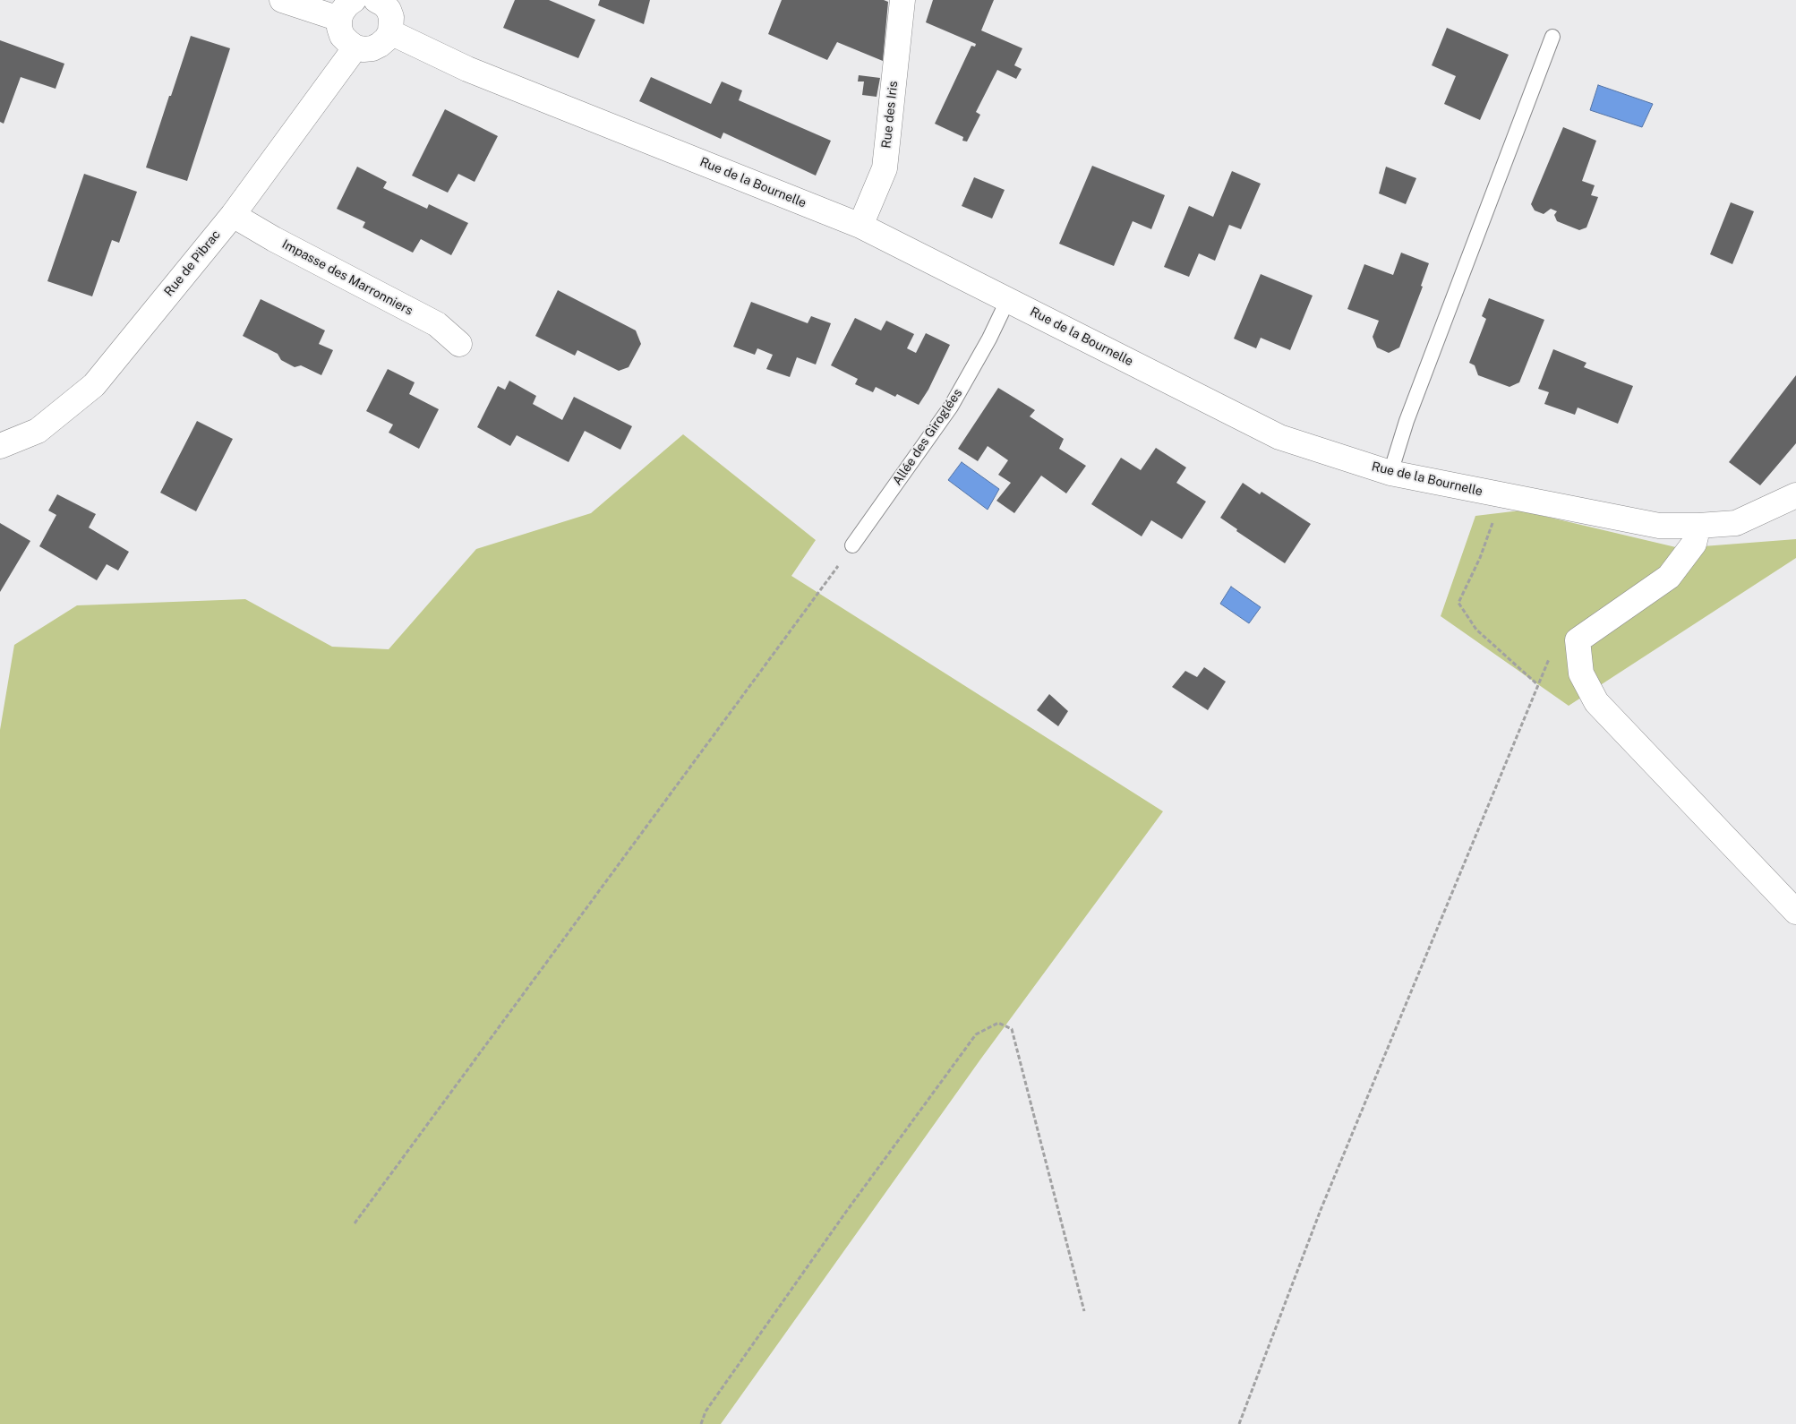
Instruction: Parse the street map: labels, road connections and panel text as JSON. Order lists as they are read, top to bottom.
{
  "streets": {
    "street": [
      "Rue des Iris",
      "Rue de la Bournelle",
      "Rue de Pibrac",
      "Impasse des Marronniers"
    ],
    "lane": ["Allée des Giroglées"]
  },
  "crossings": [
    ["Rue des Iris", "Rue de la Bournelle"],
    ["Rue de la Bournelle", "Allée des Giroglées"],
    ["Rue de Pibrac", "Impasse des Marronniers"]
  ]
}
